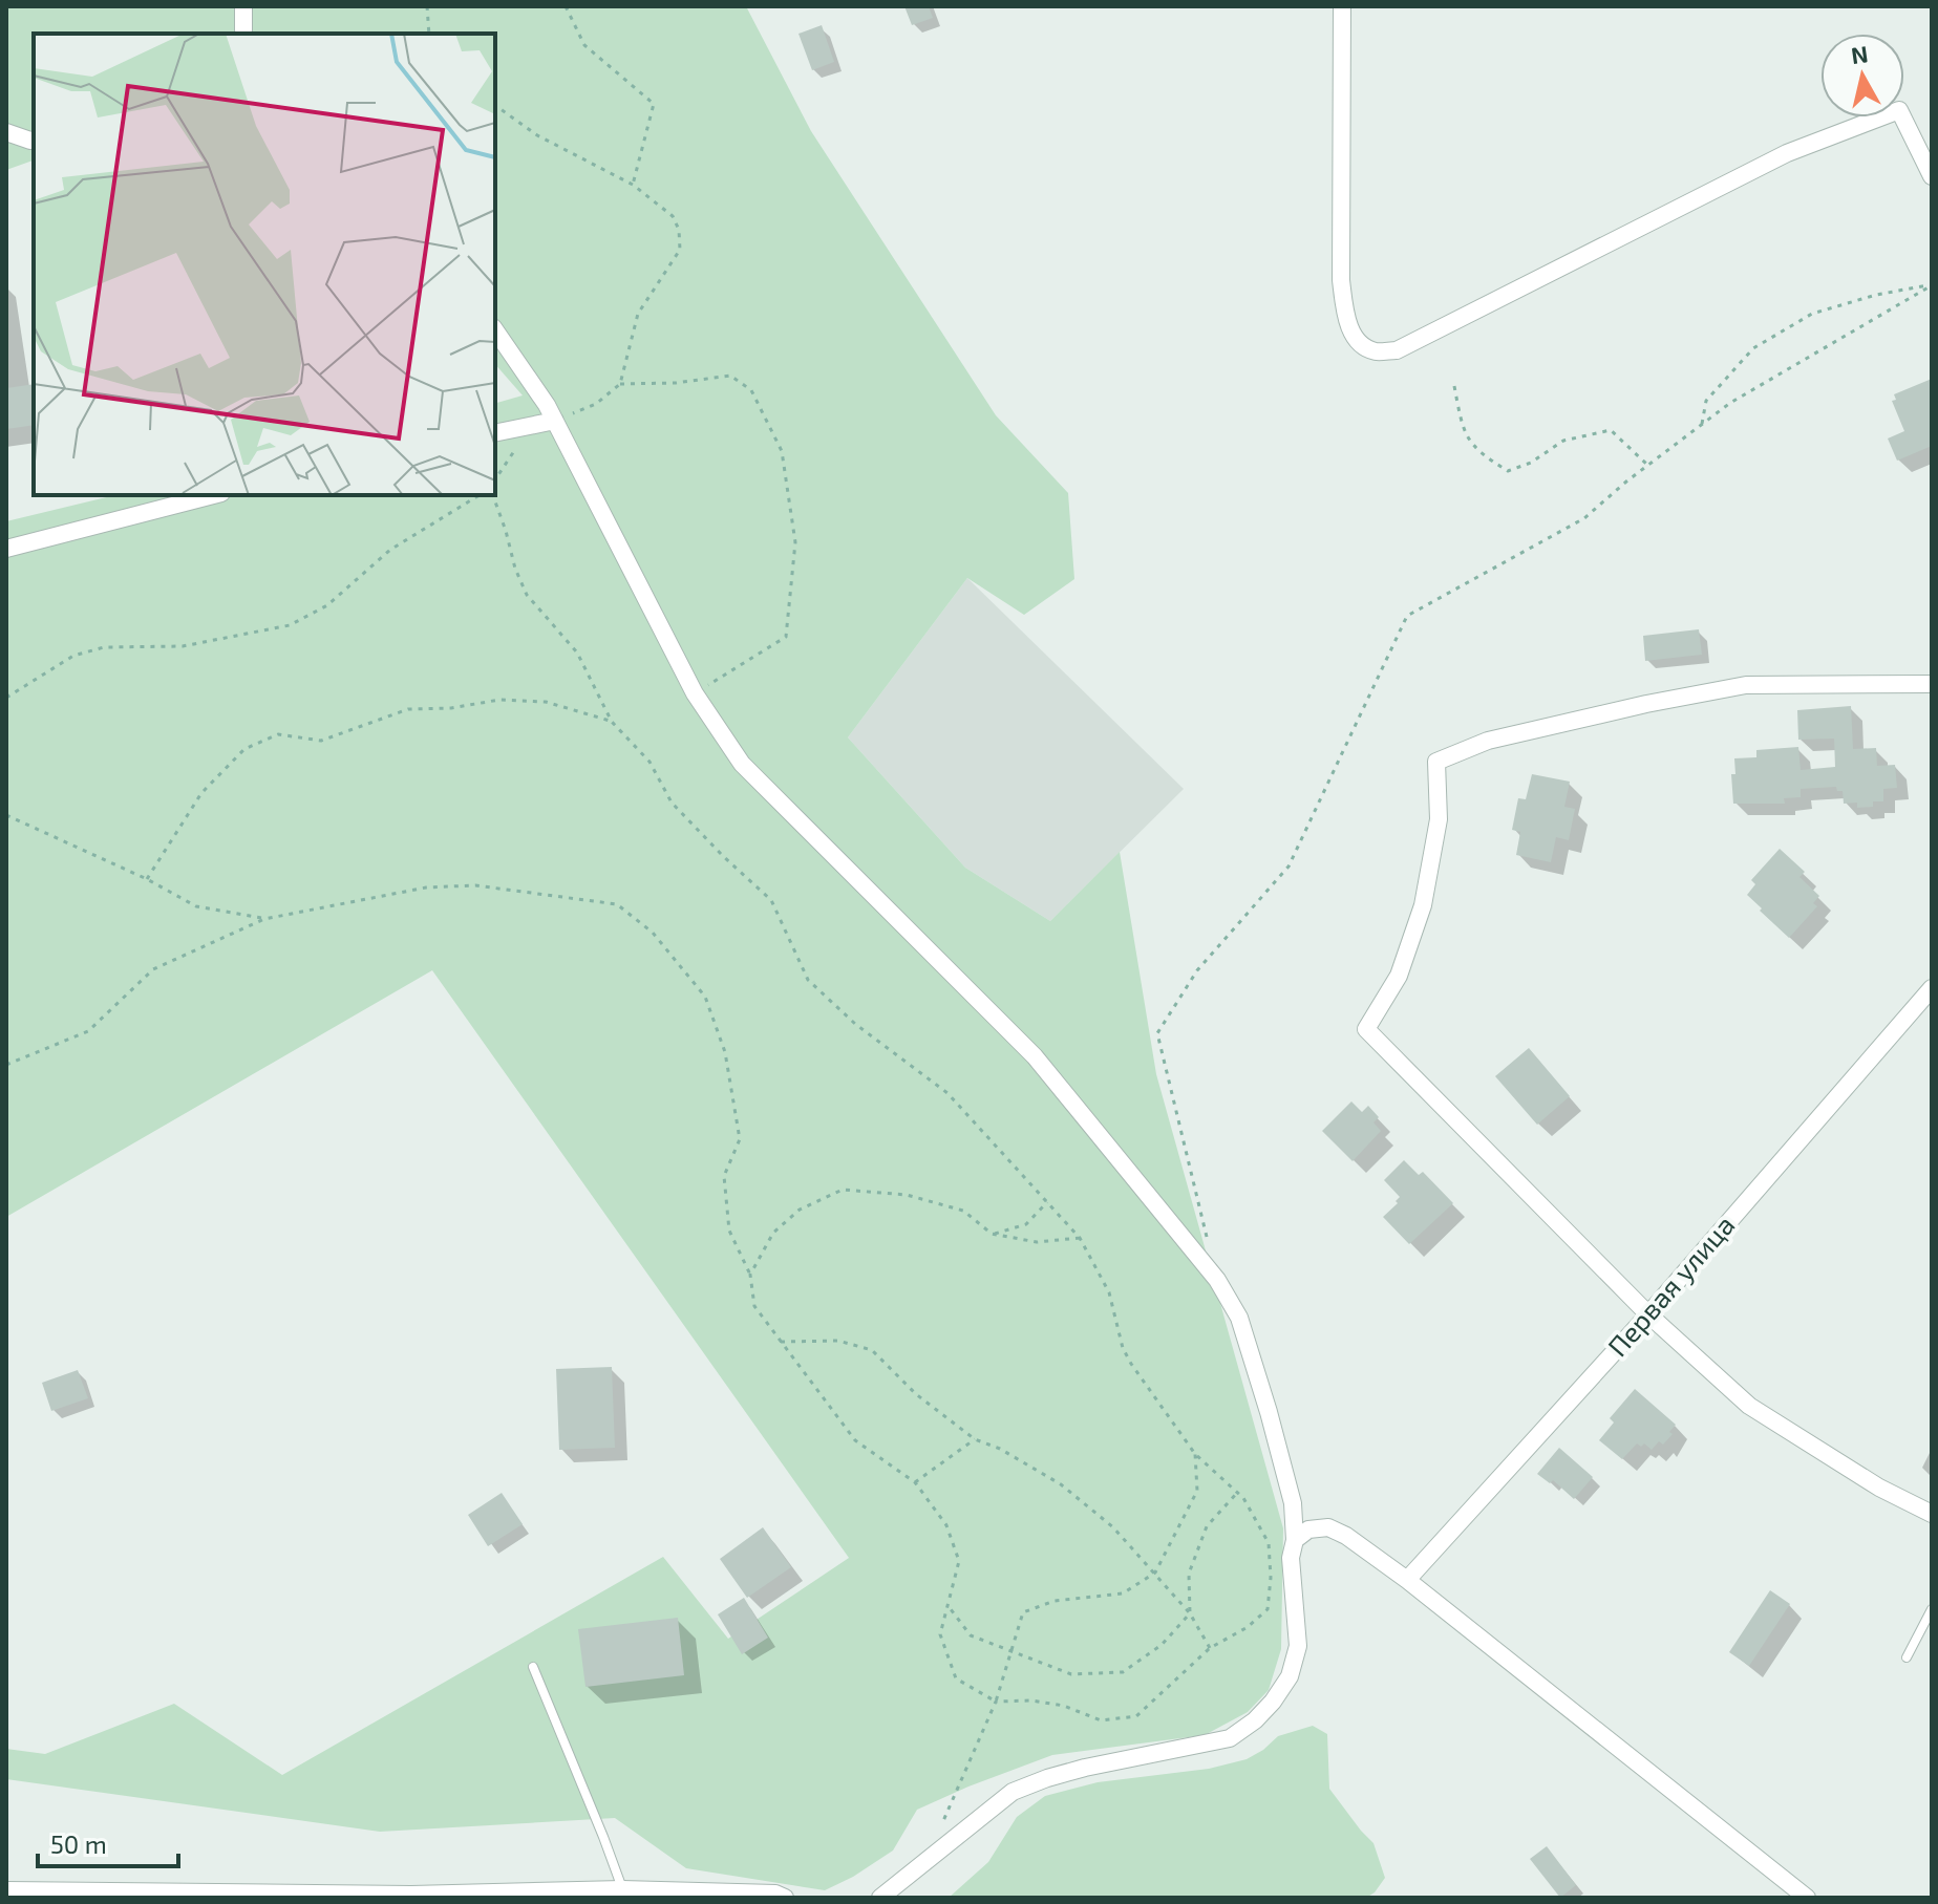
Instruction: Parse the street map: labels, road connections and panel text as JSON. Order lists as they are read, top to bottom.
{
  "streets": {
    "street": ["Первая улица"]
  },
  "scale_bar": "50 m",
  "north": "top"
}
